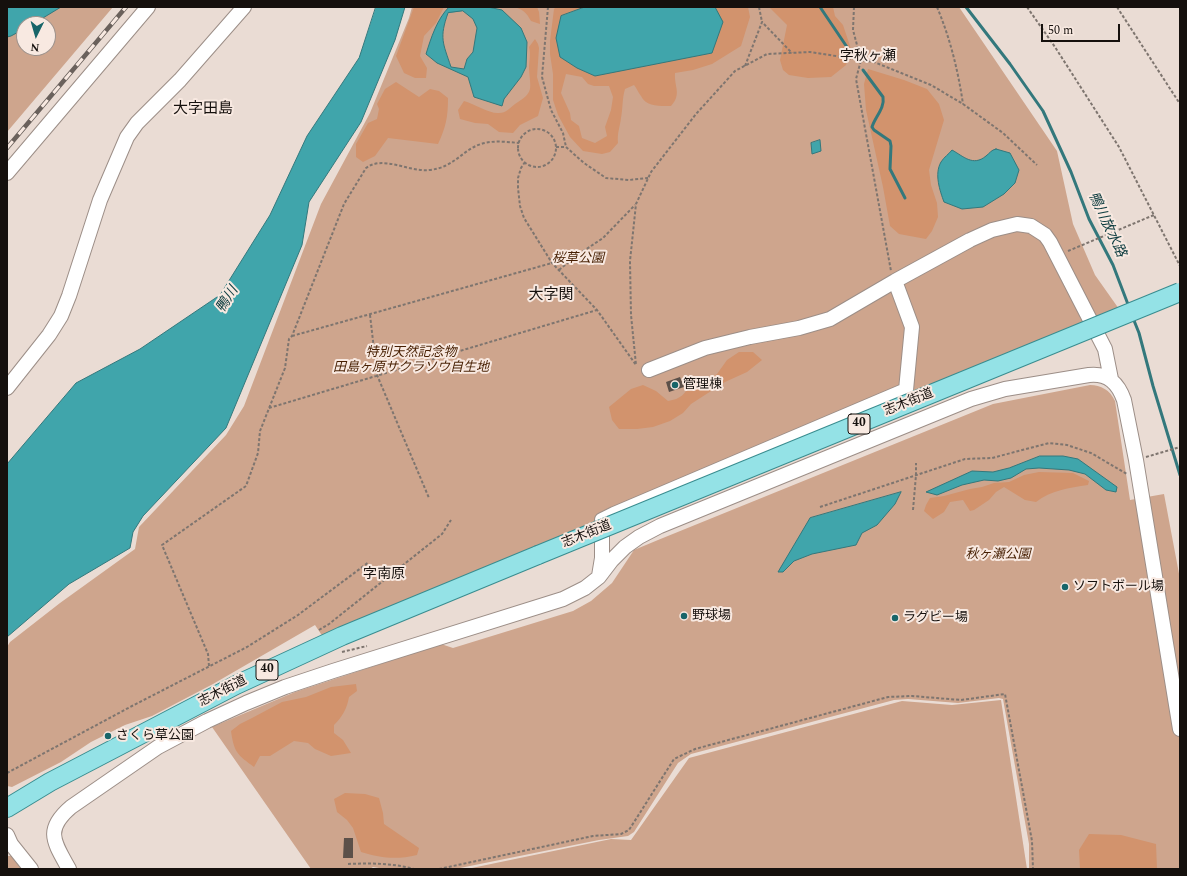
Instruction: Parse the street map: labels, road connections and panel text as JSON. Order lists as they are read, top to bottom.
{
  "streets": {
    "main road": ["志木街道", "40"]
  },
  "districts": [
    "字秋ヶ瀬",
    "大字田島",
    "大字関",
    "字南原"
  ],
  "water": ["鴨川放水路", "鴨川"],
  "parks": ["桜草公園", "特別天然記念物 田島ヶ原サクラソウ自生地", "秋ヶ瀬公園"],
  "places": [
    "管理棟",
    "ソフトボール場",
    "野球場",
    "ラグビー場",
    "さくら草公園"
  ],
  "scale_bar": "50 m",
  "north": "bottom"
}
